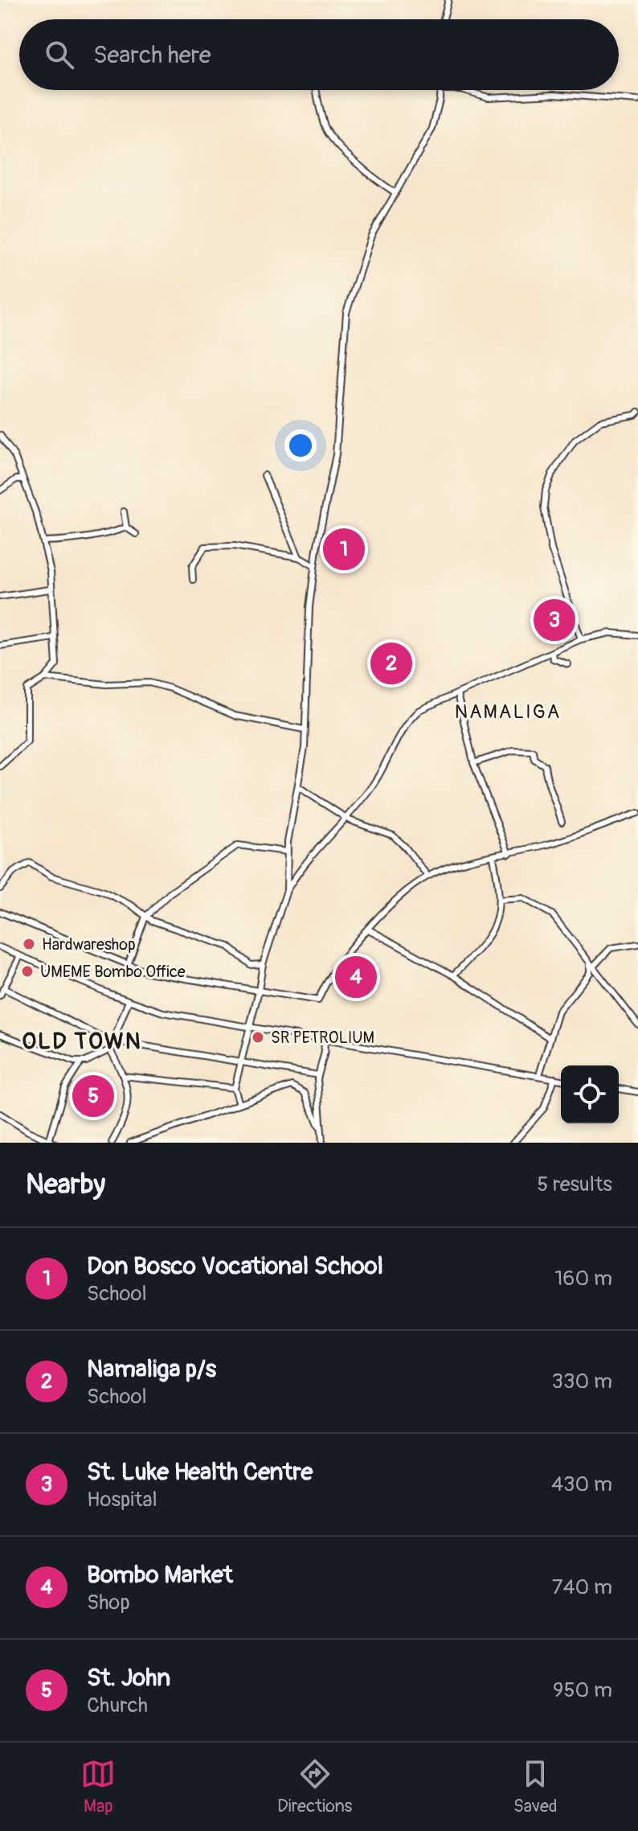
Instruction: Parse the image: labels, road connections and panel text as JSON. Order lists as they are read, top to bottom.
{
  "districts": ["NAMALIGA", "OLD TOWN"],
  "places": ["Hardwareshop", "UMEME Bombo Office", "SR PETROLIUM"],
  "page": {
    "search": "Search here",
    "pins": [
      "1",
      "3",
      "2",
      "4",
      "5"
    ],
    "heading": ["Nearby", "5 results"],
    "list": [
      {
        "mark": "1",
        "name": "Don Bosco Vocational School",
        "note": "School",
        "value": "160 m"
      },
      {
        "mark": "2",
        "name": "Namaliga p/s",
        "note": "School",
        "value": "330 m"
      },
      {
        "mark": "3",
        "name": "St. Luke Health Centre",
        "note": "Hospital",
        "value": "430 m"
      },
      {
        "mark": "4",
        "name": "Bombo Market",
        "note": "Shop",
        "value": "740 m"
      },
      {
        "mark": "5",
        "name": "St. John",
        "note": "Church",
        "value": "950 m"
      }
    ],
    "nav": ["Map", "Directions", "Saved"]
  }
}
